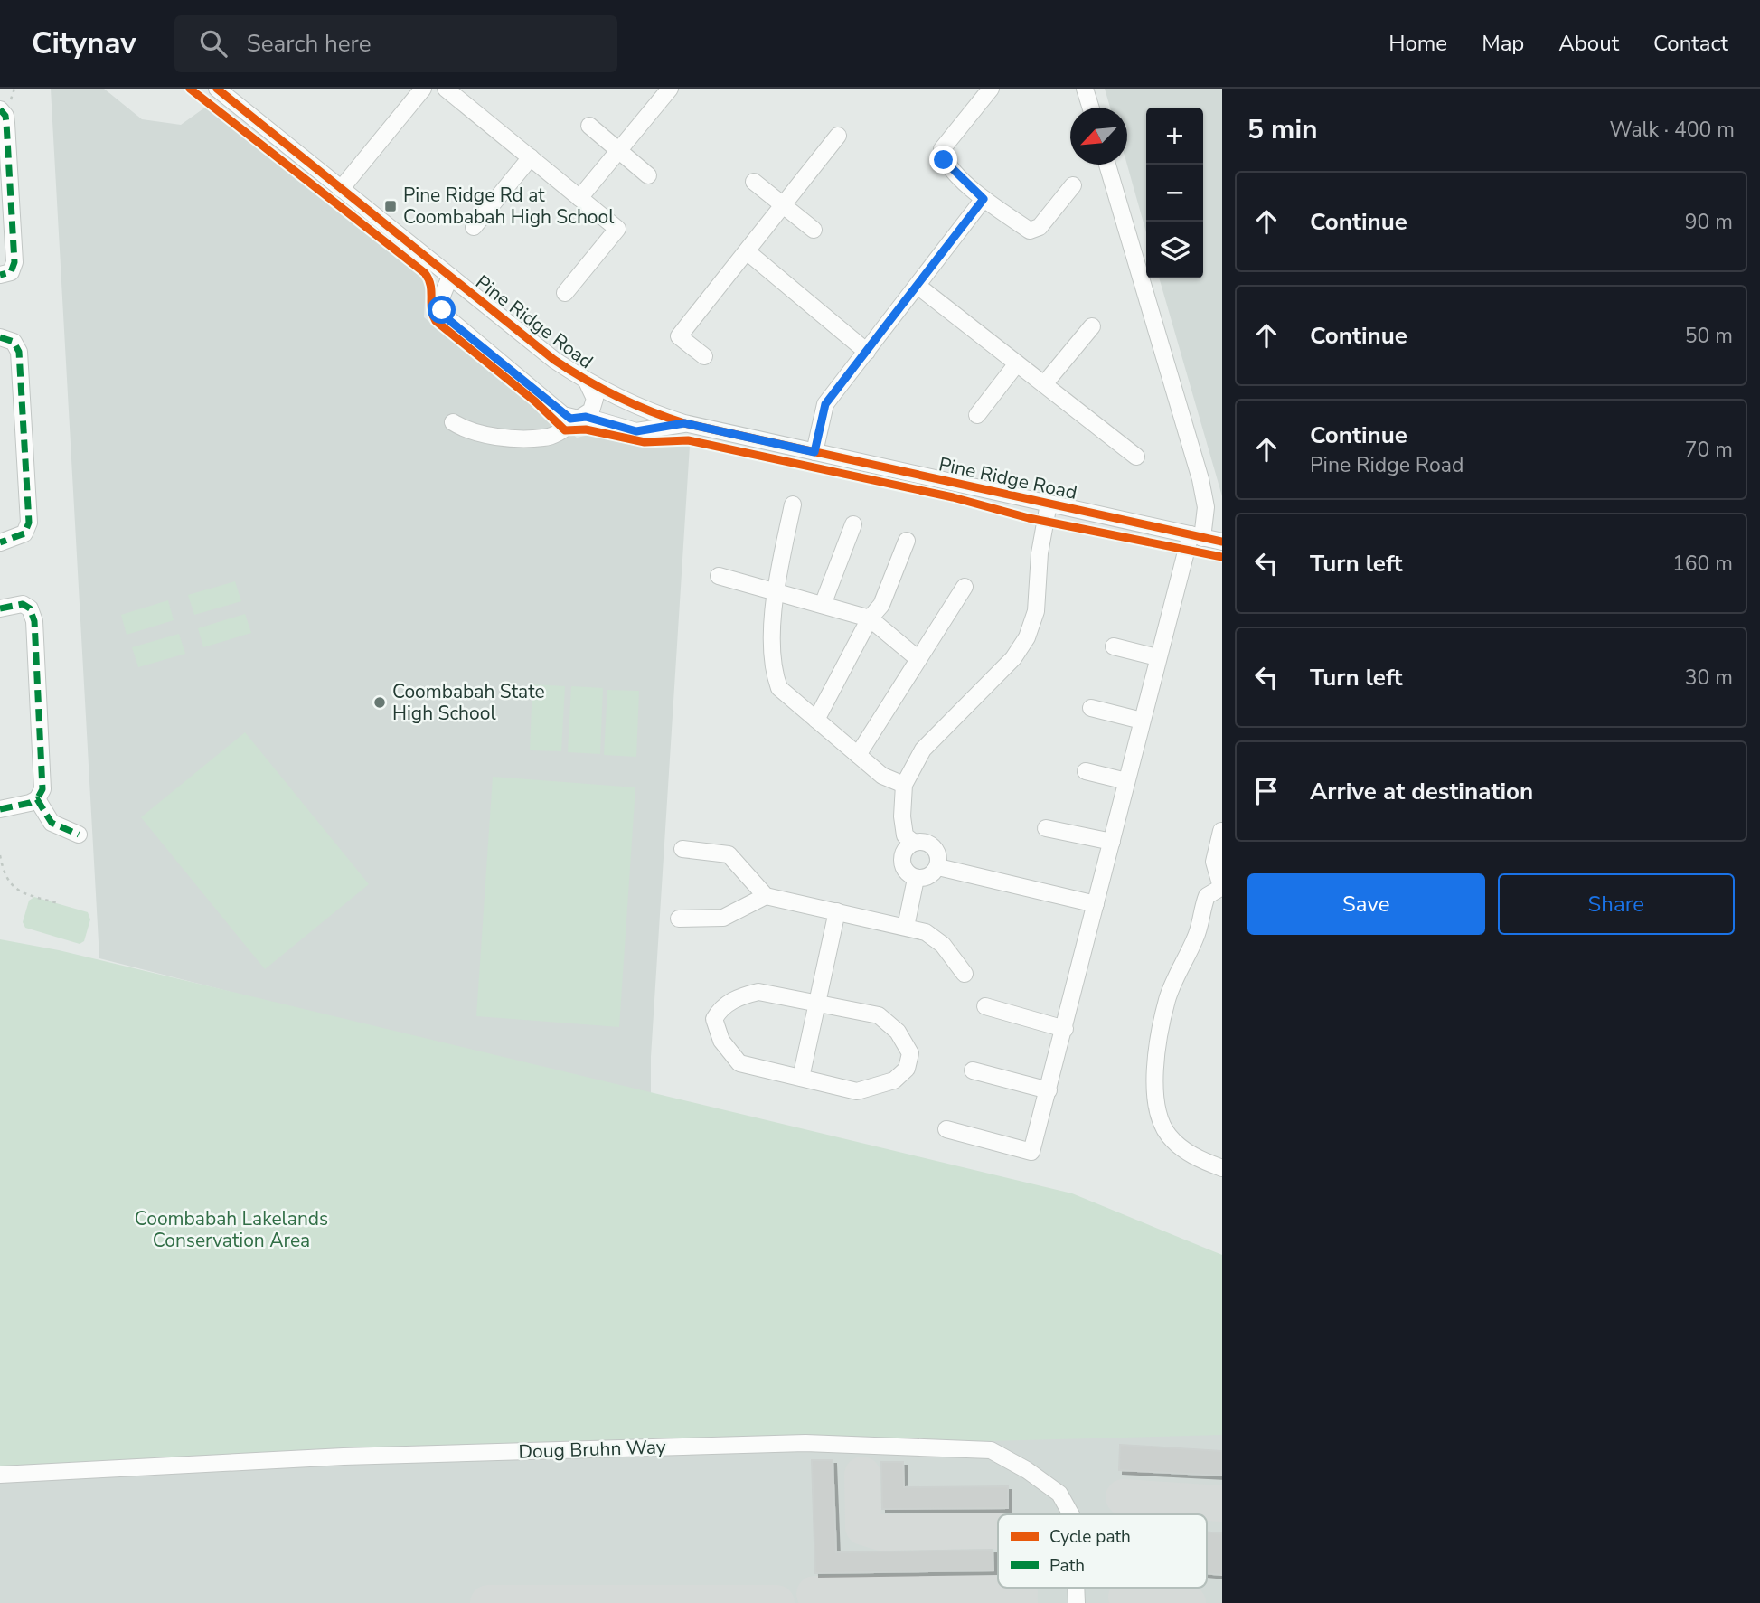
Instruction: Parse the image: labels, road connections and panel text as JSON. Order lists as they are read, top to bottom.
{
  "streets": {
    "street": ["Pine Ridge Road", "Doug Bruhn Way"]
  },
  "parks": ["Coombabah Lakelands Conservation Area"],
  "places": {
    "transit": ["Pine Ridge Rd at Coombabah High School"],
    "other": ["Coombabah State High School"]
  },
  "legend": ["Cycle path", "Path"],
  "north": "bottom left",
  "page": {
    "header": "Citynav",
    "search": "Search here",
    "nav": [
      "Home",
      "Map",
      "About",
      "Contact"
    ],
    "heading": ["5 min", "Walk · 400 m"],
    "map_buttons": ["+", "−"],
    "list": [
      ["Continue", "90 m"],
      ["Continue", "50 m"],
      ["Continue", "Pine Ridge Road", "70 m"],
      ["Turn left", "160 m"],
      ["Turn left", "30 m"],
      "Arrive at destination"
    ],
    "buttons": ["Save", "Share"]
  }
}
